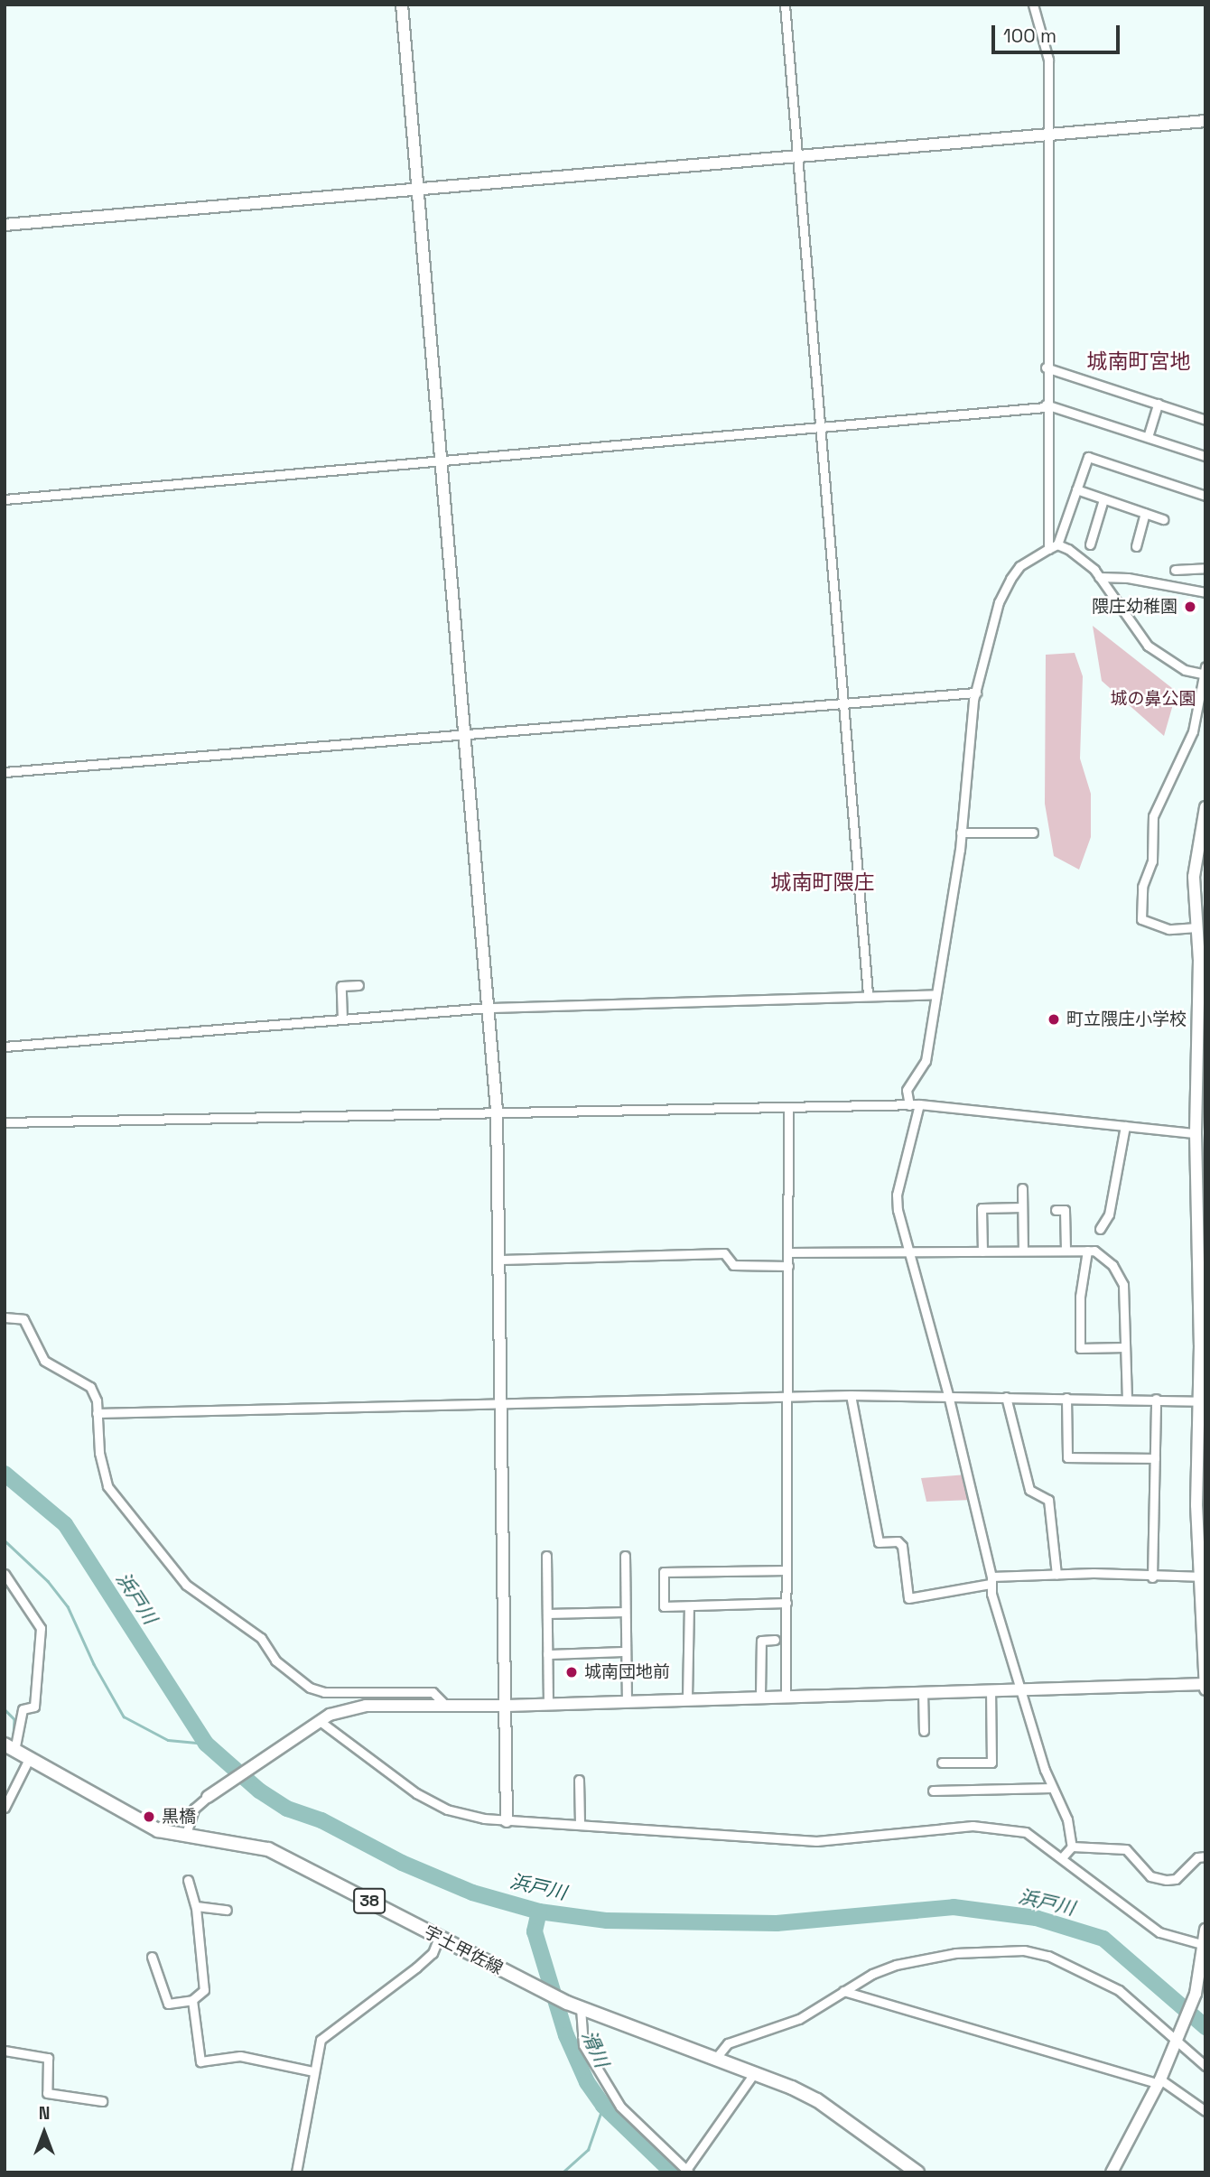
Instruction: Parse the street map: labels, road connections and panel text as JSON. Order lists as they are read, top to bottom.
{
  "streets": {
    "main road": ["38", "宇土甲佐線"]
  },
  "districts": ["城南町宮地", "城南町隈庄"],
  "water": ["浜戸川", "滑川"],
  "parks": ["城の鼻公園"],
  "places": [
    "隈庄幼稚園",
    "町立隈庄小学校",
    "城南団地前",
    "黒橋"
  ],
  "scale_bar": "100 m",
  "north": "top"
}
